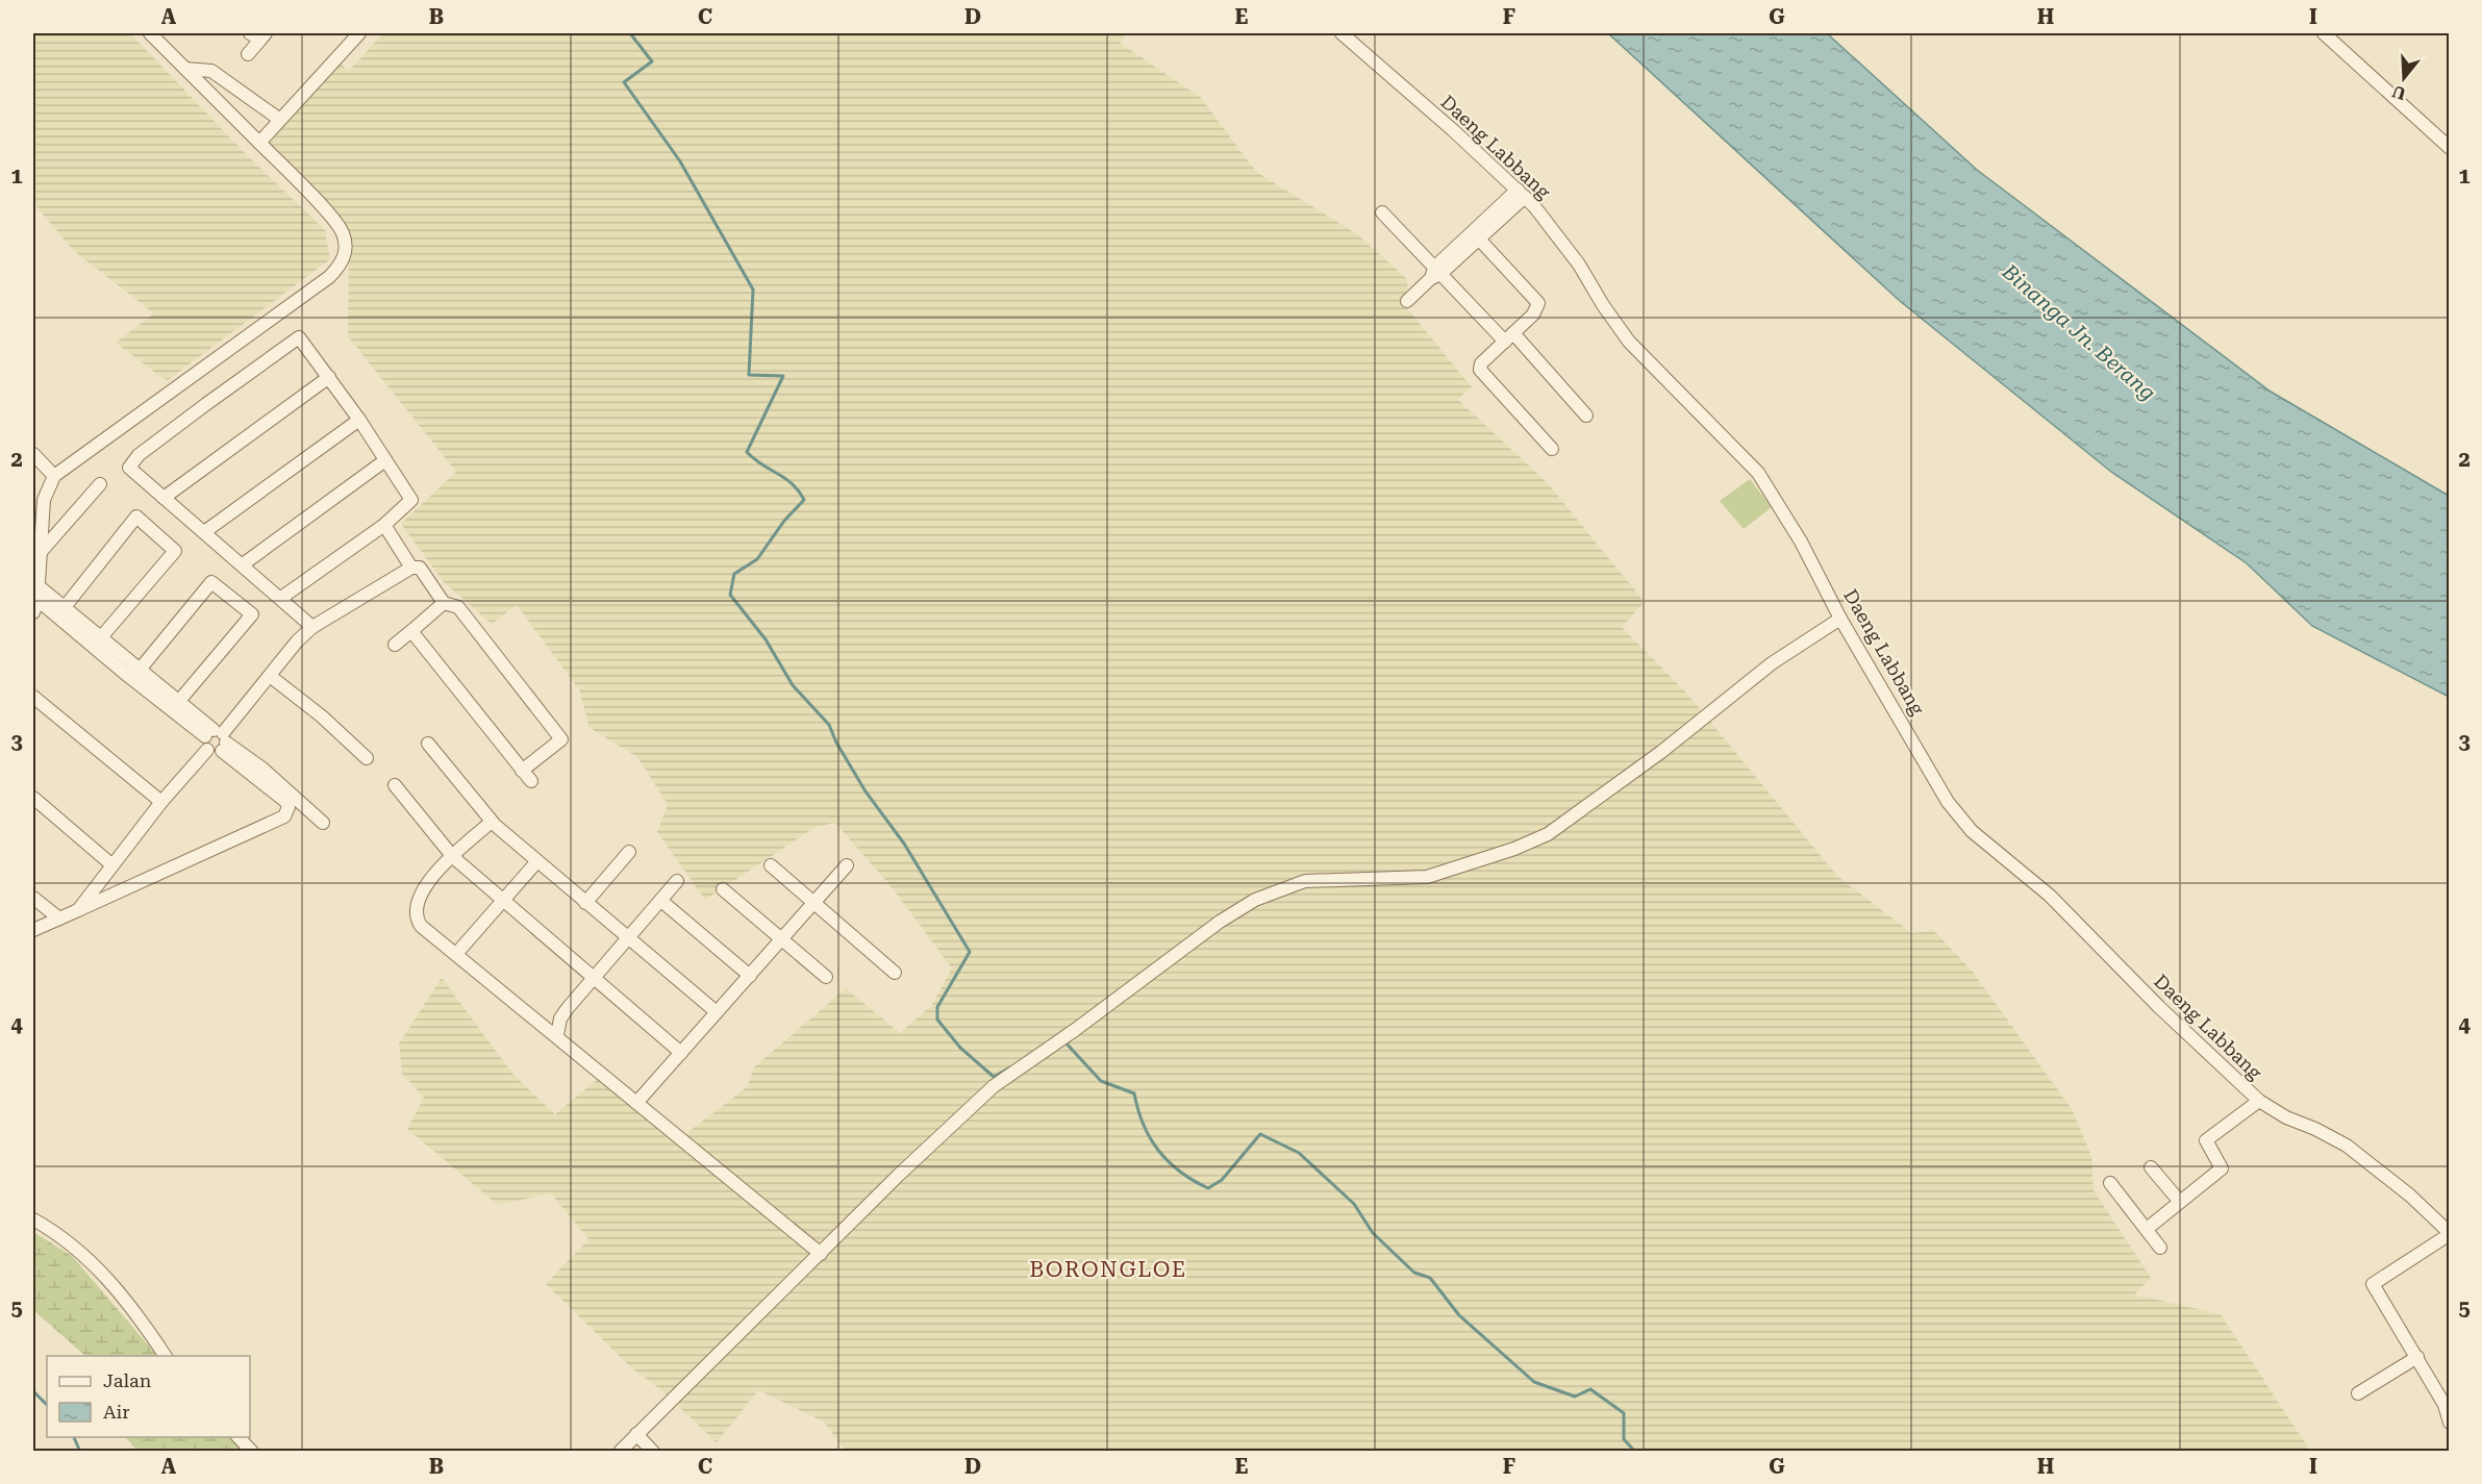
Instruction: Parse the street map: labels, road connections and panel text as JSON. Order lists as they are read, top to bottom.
{
  "streets": {
    "street": ["Daeng Labbang"]
  },
  "districts": ["BORONGLOE"],
  "water": ["Binanga Jn. Berang"],
  "legend": ["Jalan", "Air"],
  "north": "bottom",
  "grid": {
    "columns": [
      "A",
      "B",
      "C",
      "D",
      "E",
      "F",
      "G",
      "H",
      "I"
    ],
    "rows": [
      "1",
      "2",
      "3",
      "4",
      "5"
    ]
  }
}
